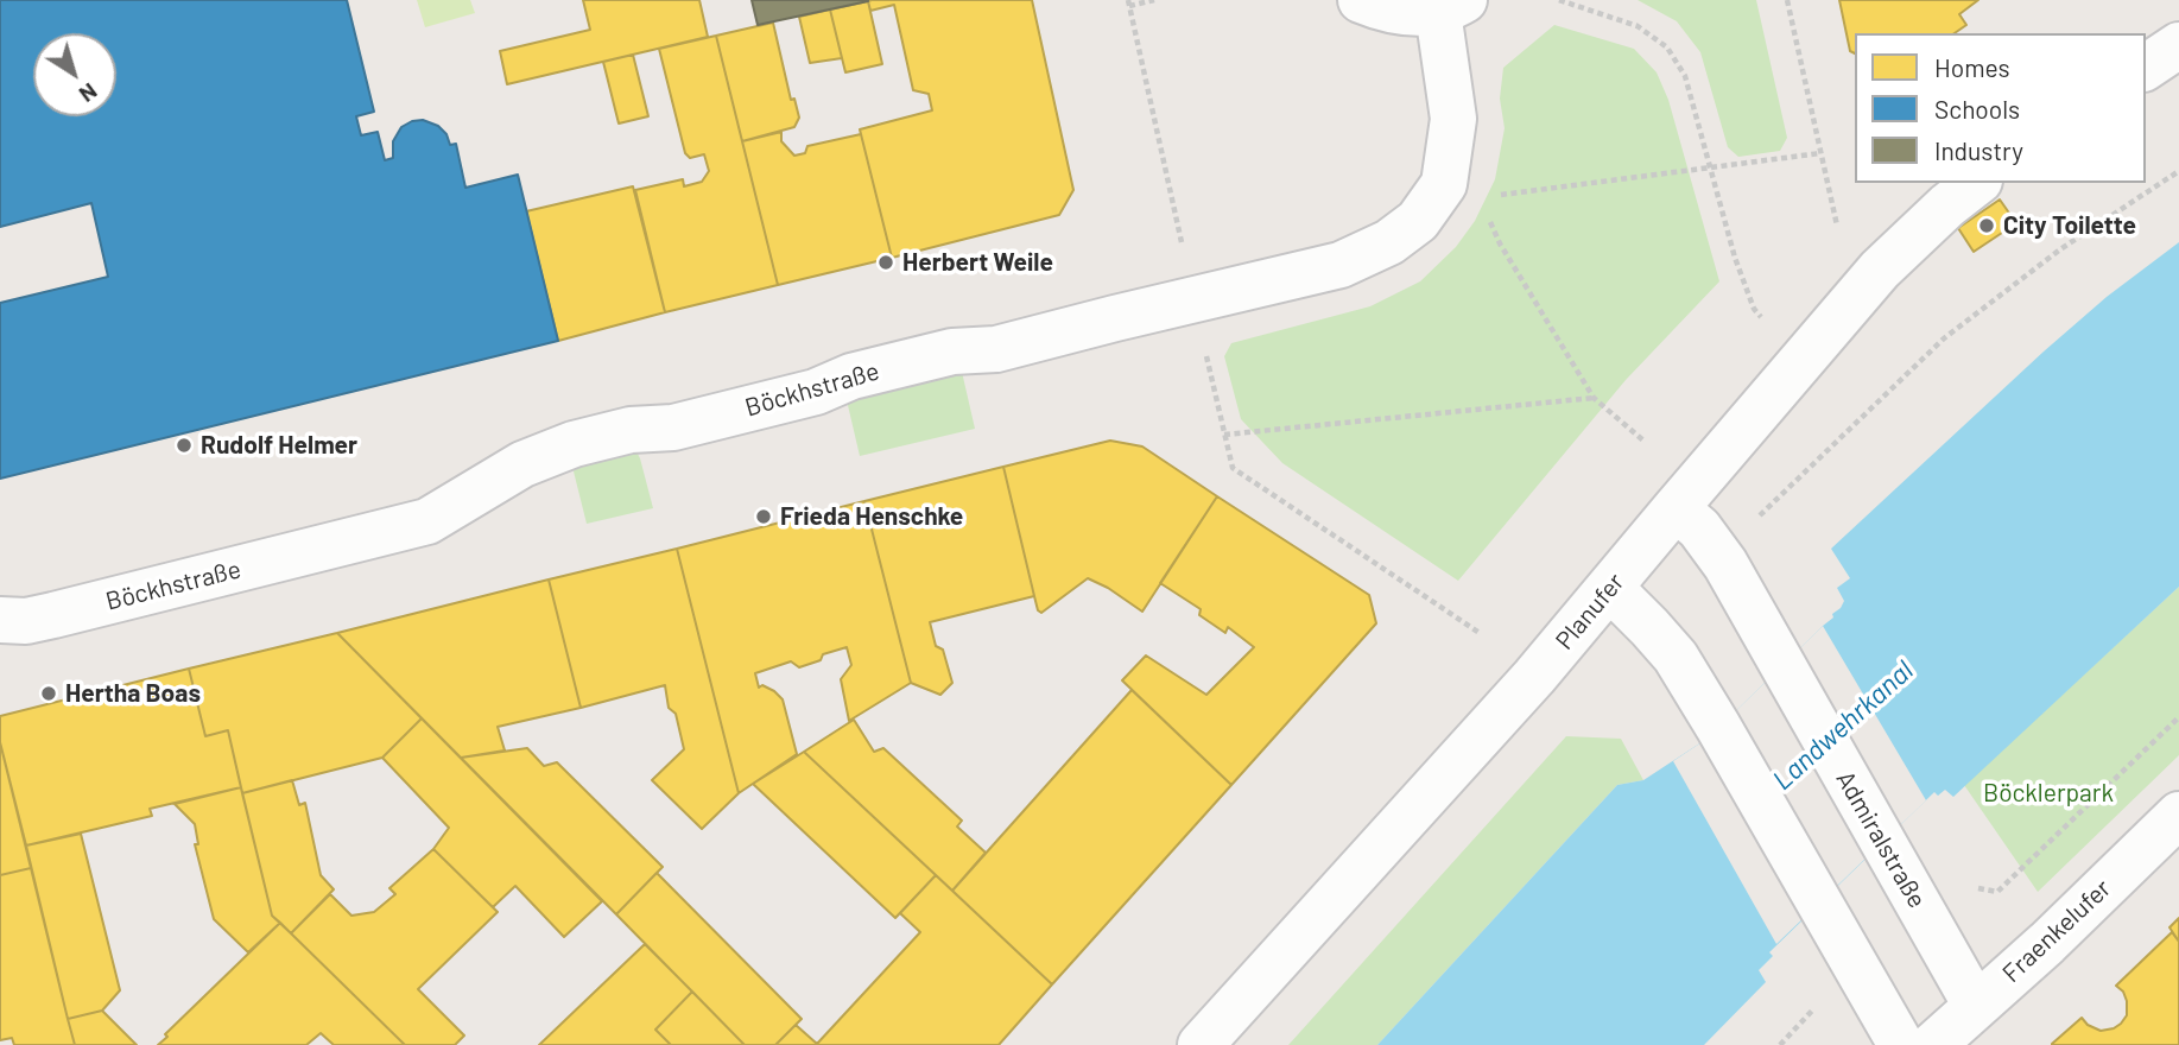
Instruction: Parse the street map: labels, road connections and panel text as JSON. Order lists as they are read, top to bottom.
{
  "streets": {
    "street": [
      "Böckhstraße",
      "Planufer",
      "Admiralstraße",
      "Fraenkelufer"
    ]
  },
  "crossings": [
    ["Planufer", "Admiralstraße"],
    ["Admiralstraße", "Fraenkelufer"]
  ],
  "water": ["Landwehrkanal"],
  "parks": ["Böcklerpark"],
  "places": [
    "City Toilette",
    "Herbert Weile",
    "Rudolf Helmer",
    "Frieda Henschke",
    "Hertha Boas"
  ],
  "legend": ["Homes", "Schools", "Industry"],
  "north": "bottom right"
}
